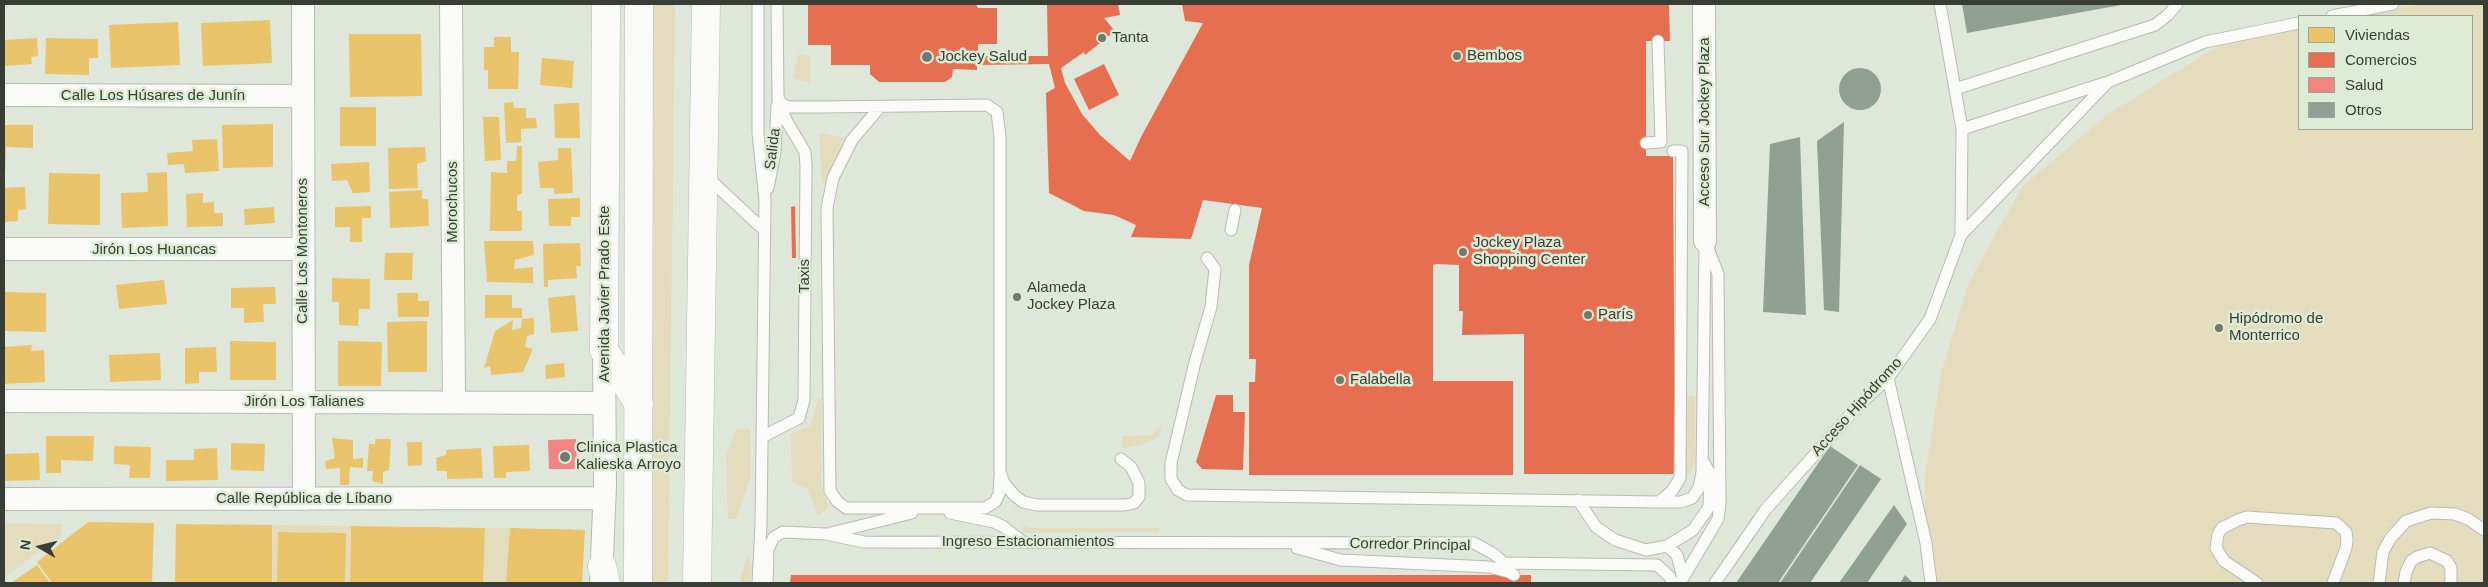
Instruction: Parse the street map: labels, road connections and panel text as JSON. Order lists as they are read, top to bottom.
{
  "streets": {
    "main road": ["Avenida Javier Prado Este"],
    "street": [
      "Calle Los Húsares de Junín",
      "Acceso Sur Jockey Plaza",
      "Morochucos",
      "Jirón Los Huancas",
      "Calle Los Montoneros",
      "Jirón Los Talianes",
      "Calle República de Líbano"
    ],
    "lane": [
      "Salida",
      "Taxis",
      "Acceso Hipódromo",
      "Ingreso Estacionamientos",
      "Corredor Principal"
    ]
  },
  "crossings": [
    ["Calle Los Húsares de Junín", "Calle Los Montoneros"],
    ["Salida", "Taxis"],
    ["Morochucos", "Jirón Los Talianes"],
    ["Jirón Los Huancas", "Calle Los Montoneros"],
    ["Calle Los Montoneros", "Jirón Los Talianes"],
    ["Calle Los Montoneros", "Calle República de Líbano"],
    ["Avenida Javier Prado Este", "Jirón Los Talianes"],
    ["Avenida Javier Prado Este", "Calle República de Líbano"],
    ["Ingreso Estacionamientos", "Corredor Principal"]
  ],
  "places": [
    "Tanta",
    "Bembos",
    "Jockey Salud",
    "Jockey Plaza Shopping Center",
    "Alameda Jockey Plaza",
    "París",
    "Hipódromo de Monterrico",
    "Falabella",
    "Clinica Plastica Kalieska Arroyo"
  ],
  "legend": [
    "Viviendas",
    "Comercios",
    "Salud",
    "Otros"
  ],
  "north": "left"
}
